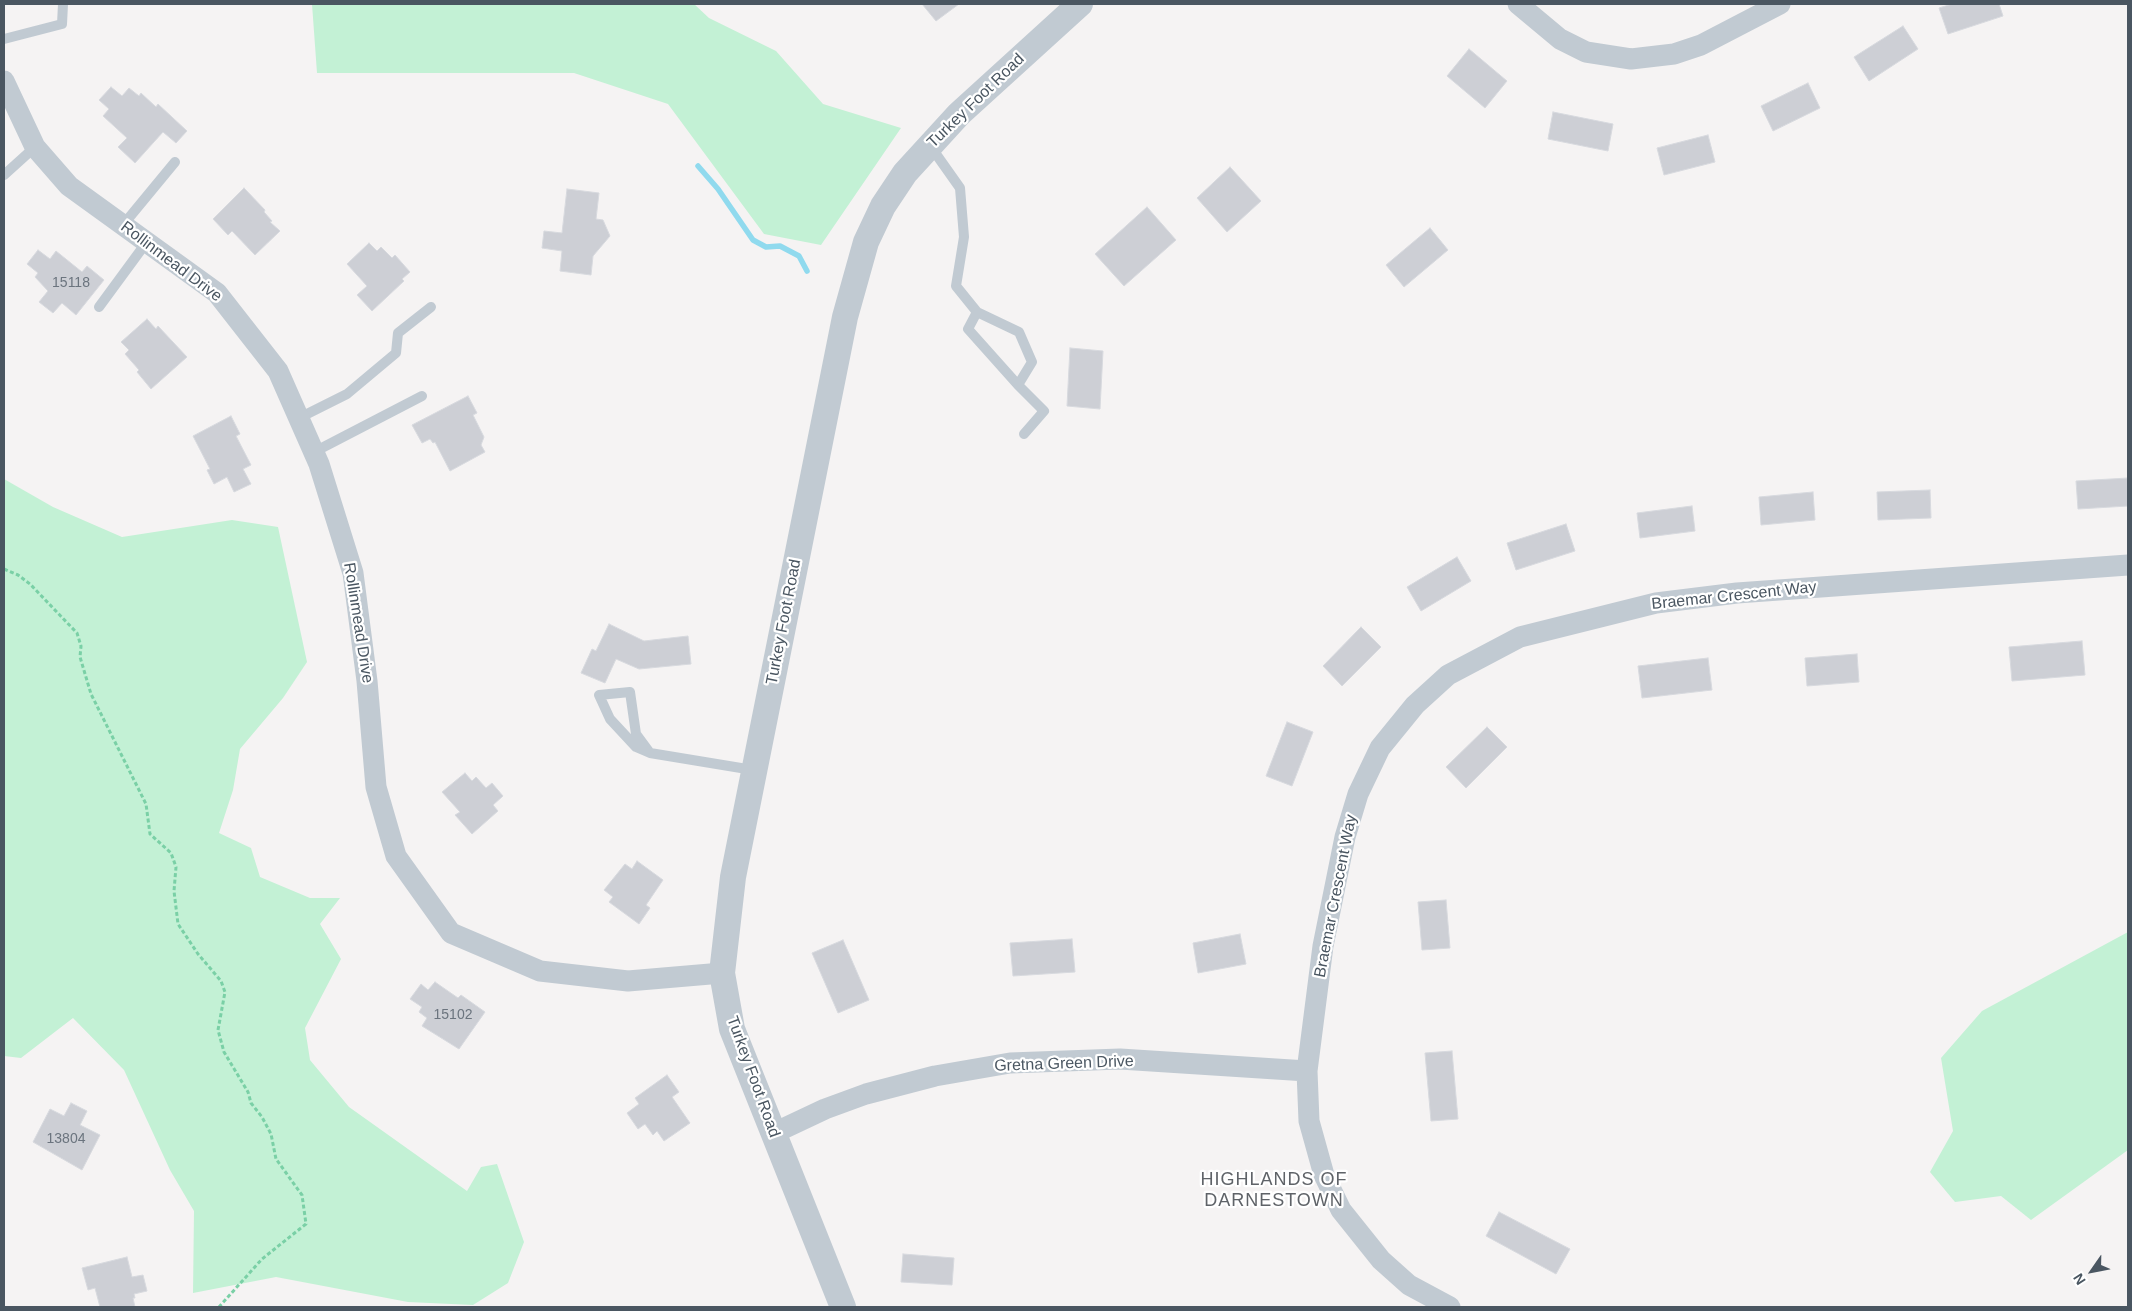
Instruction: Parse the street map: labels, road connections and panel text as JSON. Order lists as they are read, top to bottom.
{
  "streets": {
    "street": [
      "Turkey Foot Road",
      "Rollinmead Drive",
      "Braemar Crescent Way",
      "Gretna Green Drive"
    ]
  },
  "crossings": [
    ["Turkey Foot Road", "Rollinmead Drive"],
    ["Turkey Foot Road", "Gretna Green Drive"],
    ["Braemar Crescent Way", "Gretna Green Drive"]
  ],
  "districts": ["HIGHLANDS OF DARNESTOWN"],
  "house_numbers": ["15118", "15102", "13804"],
  "north": "bottom left"
}
